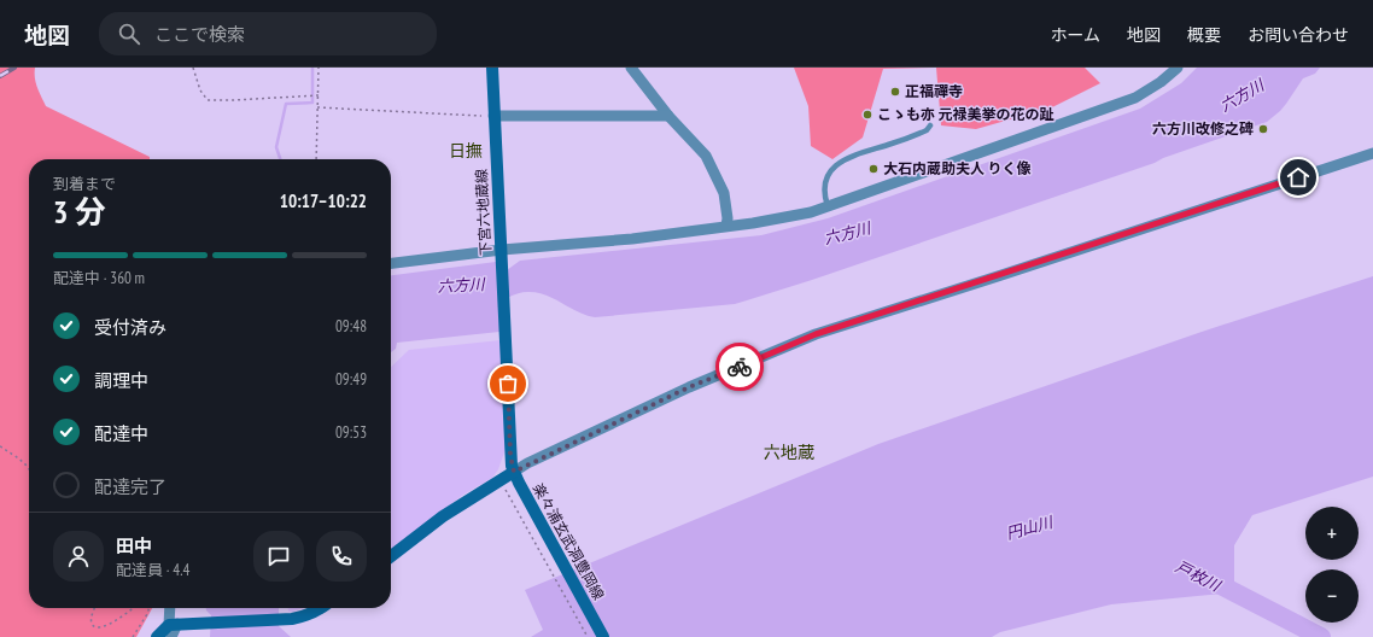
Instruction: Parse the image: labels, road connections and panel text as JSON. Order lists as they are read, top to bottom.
{
  "streets": {
    "main road": ["下宮六地蔵線", "楽々浦玄武洞豊岡線"]
  },
  "crossings": [
    ["下宮六地蔵線", "楽々浦玄武洞豊岡線"]
  ],
  "districts": ["日撫", "六地蔵"],
  "water": ["六方川", "円山川", "戸枚川"],
  "places": [
    "正福禪寺",
    "こゝも亦 元禄美挙の花の趾",
    "六方川改修之碑",
    "大石内蔵助夫人 りく像"
  ],
  "page": {
    "header": "地図",
    "search": "ここで検索",
    "nav": [
      "ホーム",
      "地図",
      "概要",
      "お問い合わせ"
    ],
    "heading": ["3 分", "到着まで", "10:17–10:22"],
    "panel": ["田中", "配達員 · 4.4"],
    "bar": "配達中 · 360 m",
    "list": [
      ["受付済み", "09:48"],
      ["調理中", "09:49"],
      ["配達中", "09:53"],
      "配達完了"
    ],
    "map_buttons": ["+", "−"]
  }
}
